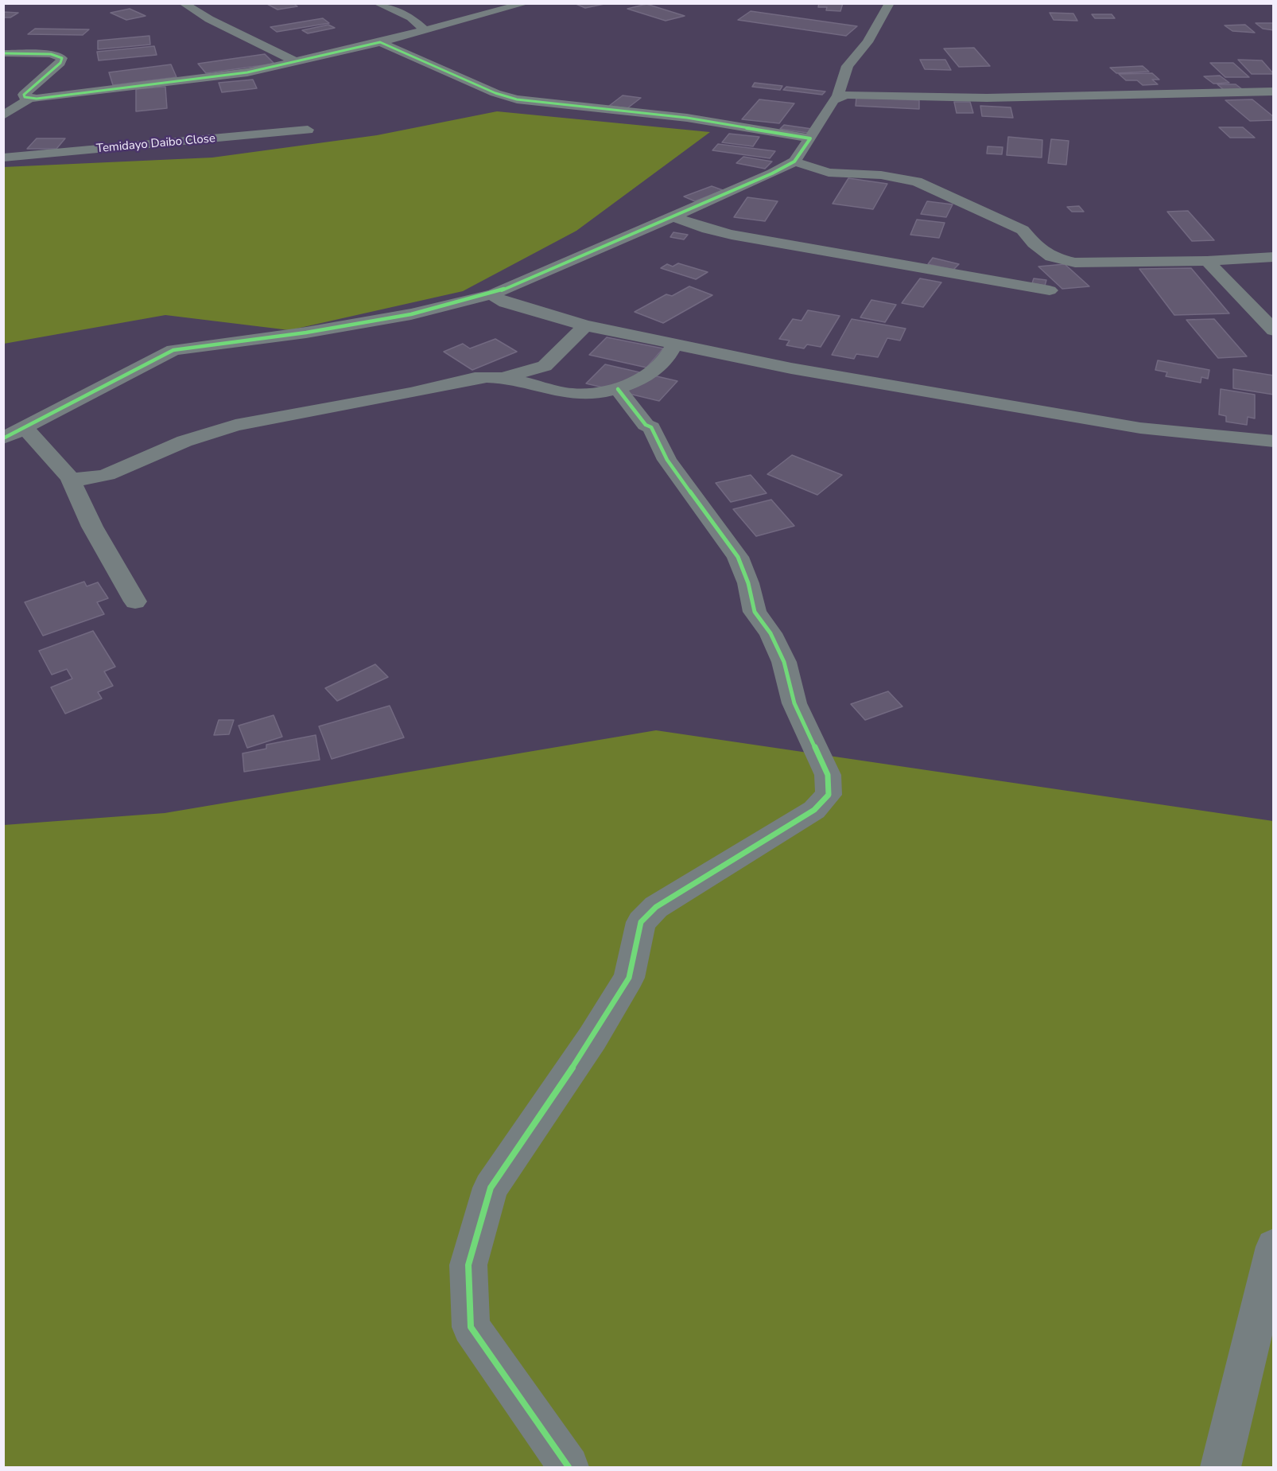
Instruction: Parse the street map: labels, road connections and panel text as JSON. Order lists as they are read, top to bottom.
{
  "streets": {
    "street": ["Temidayo Daibo Close"]
  }
}
